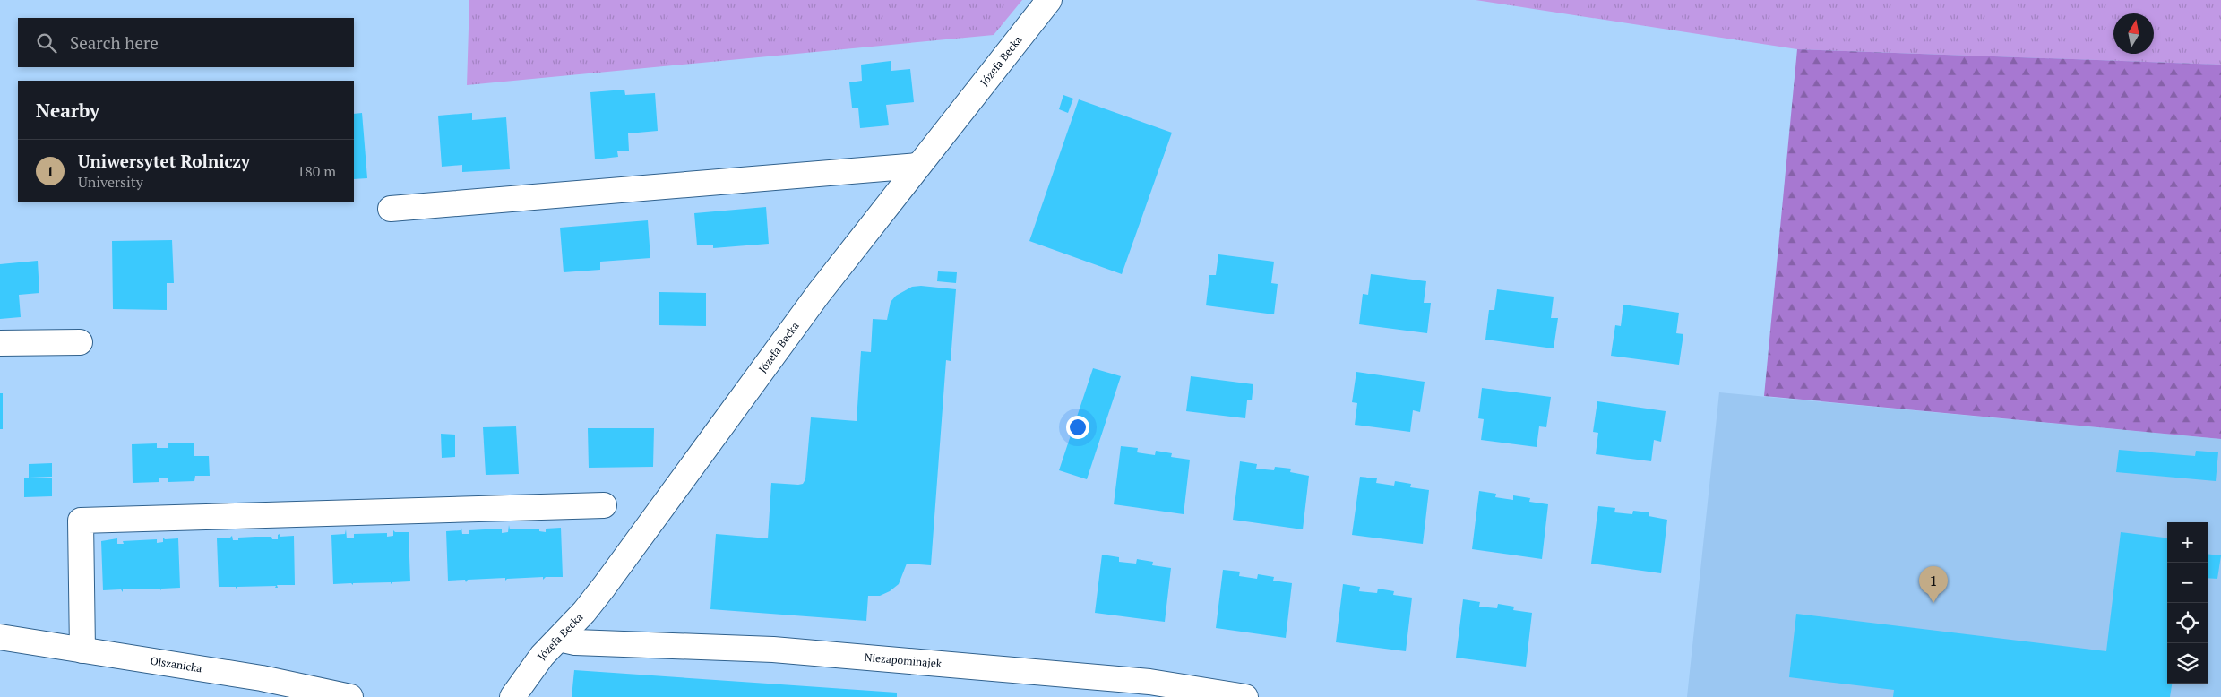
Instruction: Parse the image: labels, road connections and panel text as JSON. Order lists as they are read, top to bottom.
{
  "streets": {
    "street": ["Józefa Becka", "Niezapominajek", "Olszanicka"]
  },
  "crossings": [
    ["Józefa Becka", "Niezapominajek"]
  ],
  "north": "top",
  "page": {
    "search": "Search here",
    "heading": "Nearby",
    "list": [
      {
        "mark": "1",
        "name": "Uniwersytet Rolniczy",
        "note": "University",
        "value": "180 m"
      }
    ],
    "map_buttons": ["+", "−"],
    "pins": "1"
  }
}
